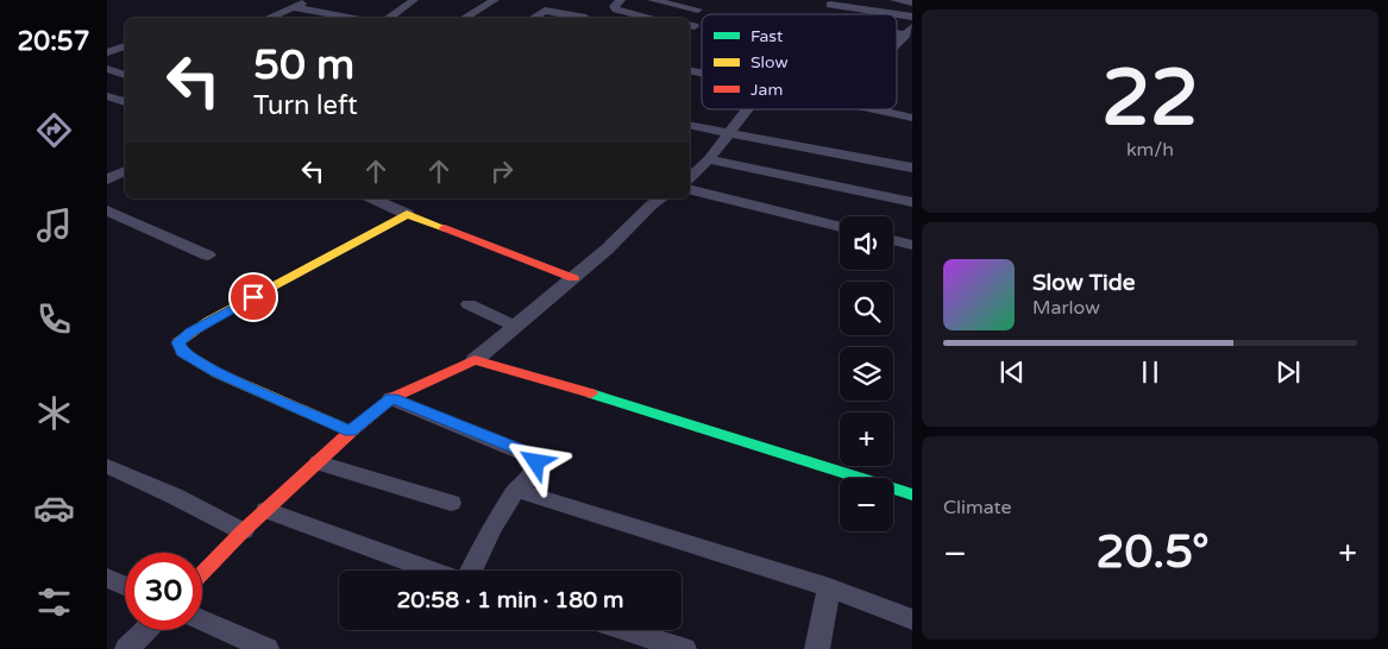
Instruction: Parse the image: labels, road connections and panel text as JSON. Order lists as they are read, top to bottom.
{
  "legend": ["Fast", "Slow", "Jam"],
  "page": {
    "tabs": "20:57",
    "tile": [
      ["22", "km/h"],
      "Climate"
    ],
    "turn": ["50 m", "Turn left"],
    "map_buttons": ["+", "−"],
    "song": ["Slow Tide", "Marlow"],
    "heat": ["−", "20.5°", "+"],
    "limit": "30",
    "trip": "20:58 · 1 min · 180 m"
  }
}
